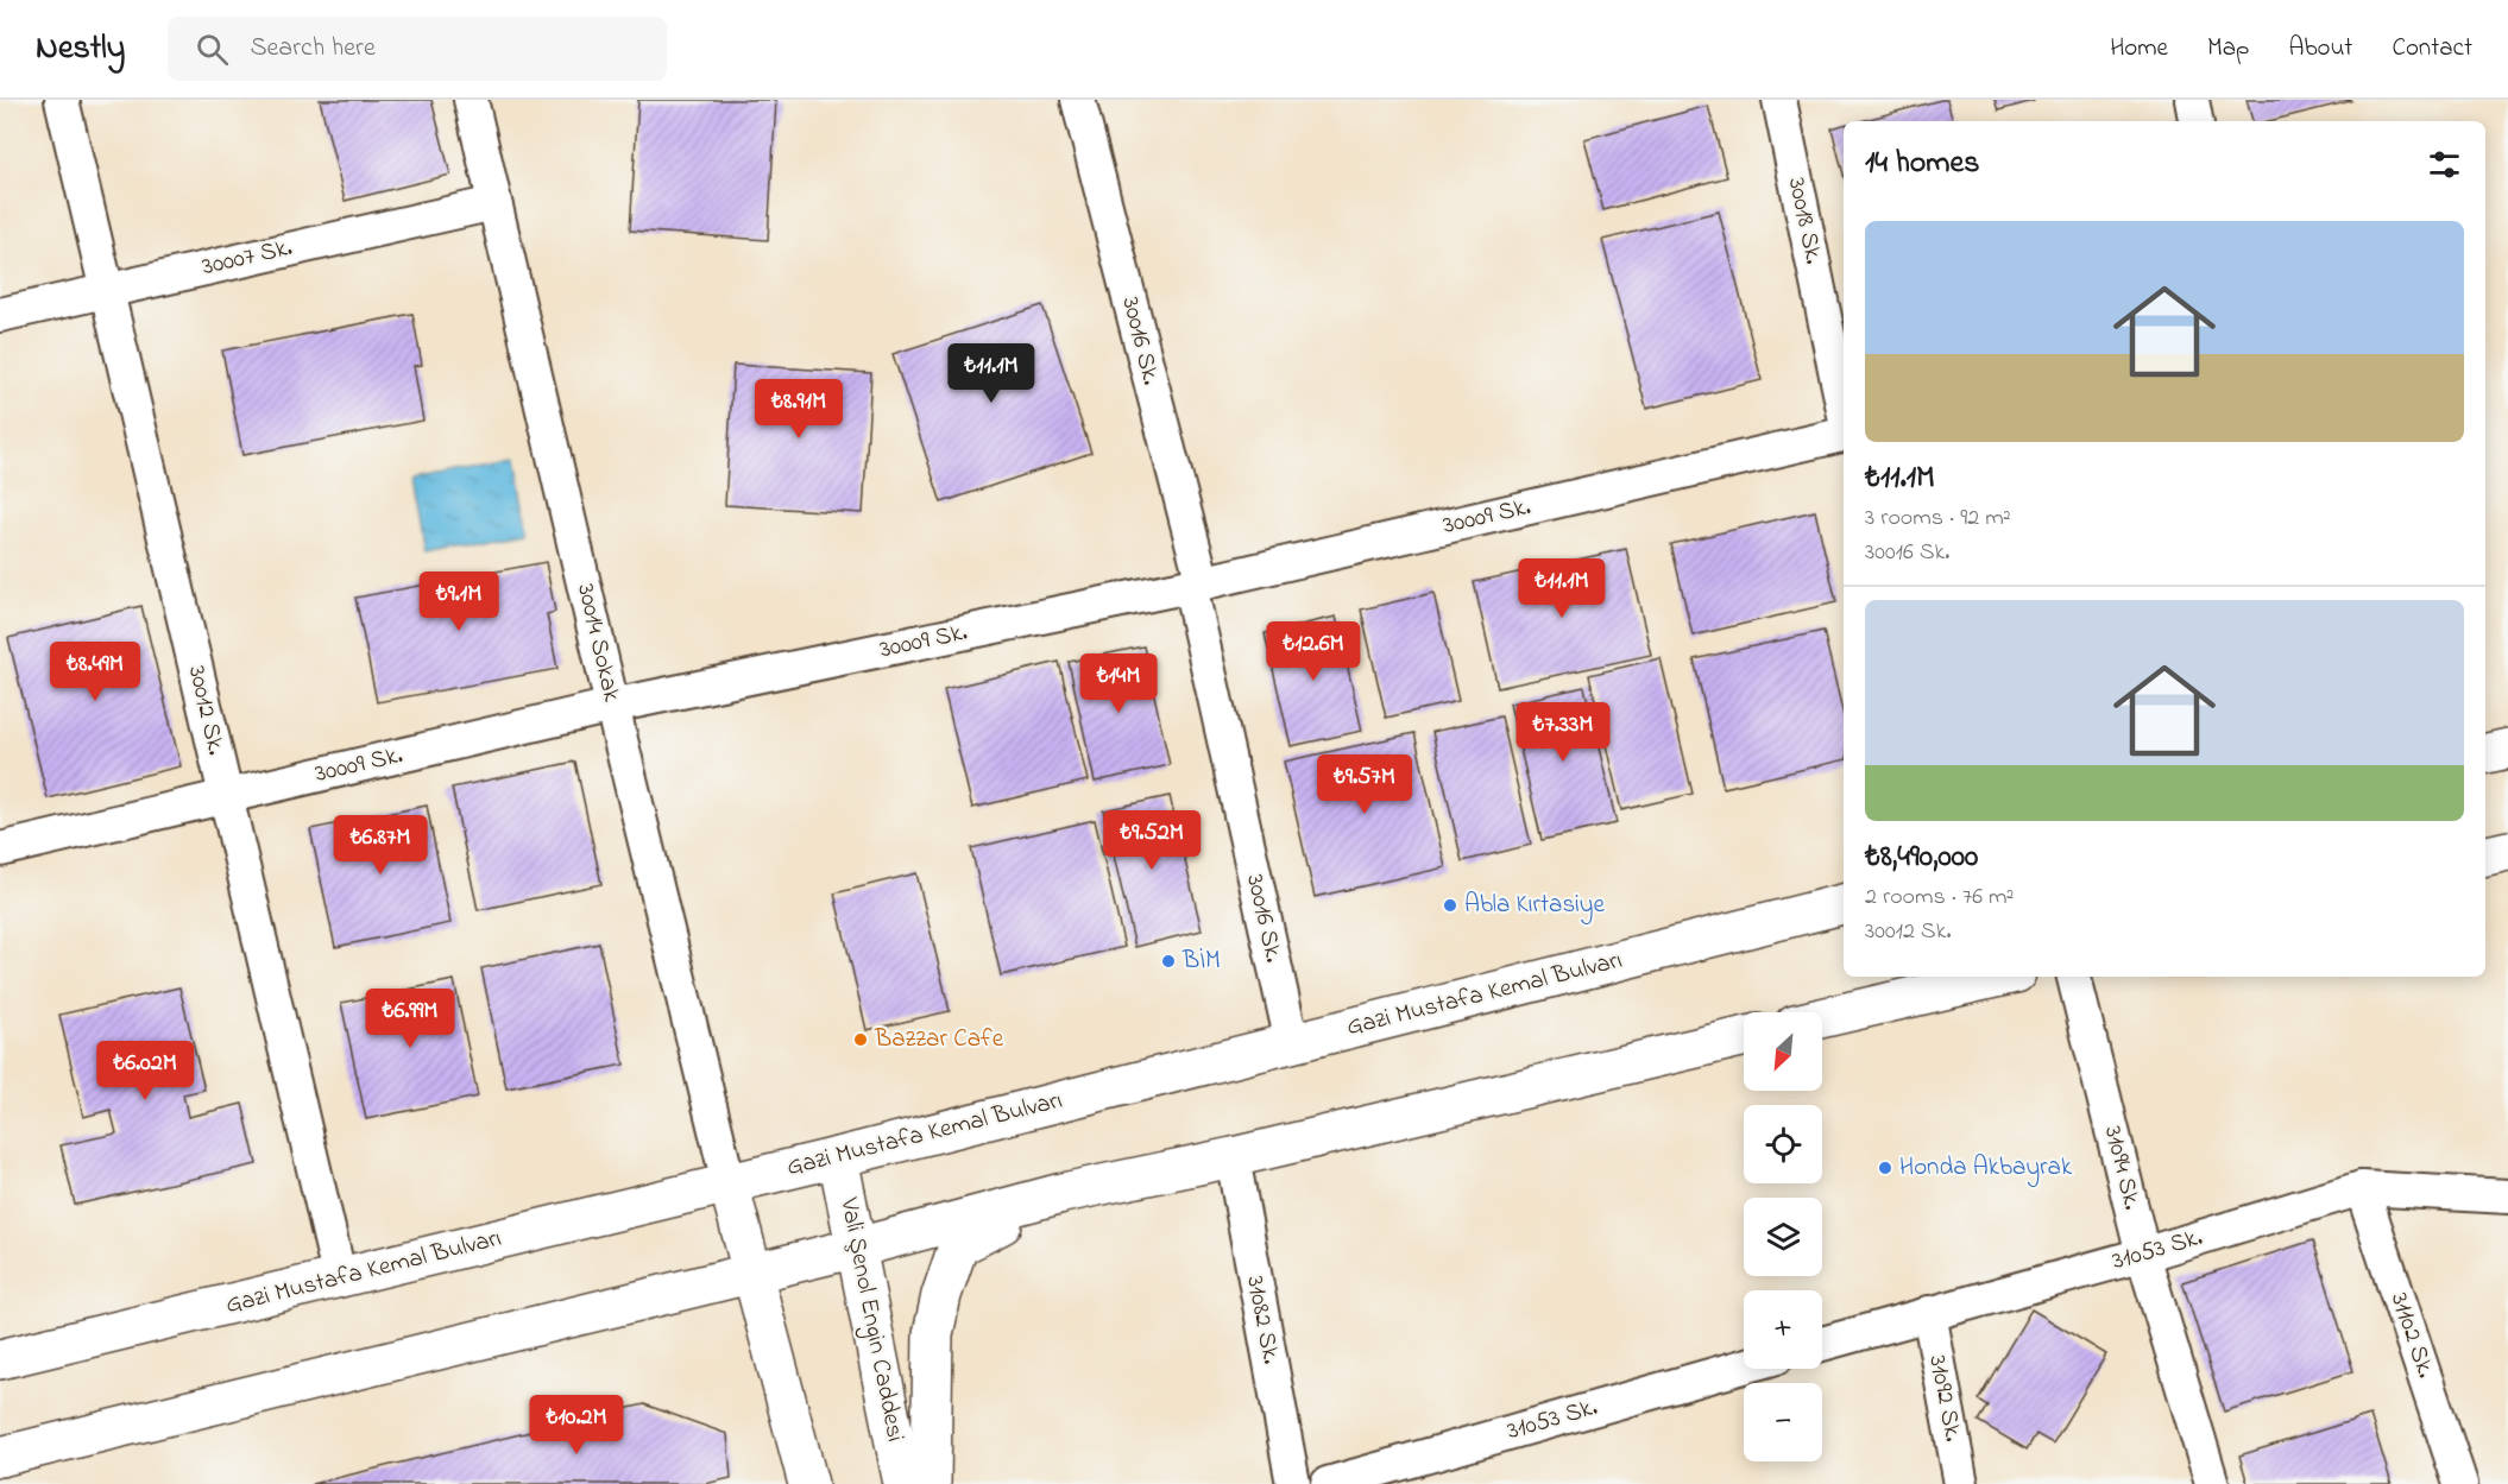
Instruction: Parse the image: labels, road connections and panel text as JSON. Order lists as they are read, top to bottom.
{
  "streets": {
    "main road": ["Gazi Mustafa Kemal Bulvarı", "Vali Şenol Engin Caddesi"],
    "street": [
      "30018 Sk.",
      "30007 Sk.",
      "30016 Sk.",
      "30009 Sk.",
      "30014 Sokak",
      "30012 Sk.",
      "31094 Sk.",
      "31053 Sk.",
      "31082 Sk.",
      "31102 Sk.",
      "31092 Sk."
    ]
  },
  "crossings": [
    ["30007 Sk.", "30014 Sokak"],
    ["30007 Sk.", "30012 Sk."],
    ["30016 Sk.", "30009 Sk."],
    ["30016 Sk.", "Gazi Mustafa Kemal Bulvarı"],
    ["30009 Sk.", "30014 Sokak"],
    ["30009 Sk.", "30012 Sk."],
    ["30014 Sokak", "Gazi Mustafa Kemal Bulvarı"],
    ["30012 Sk.", "Gazi Mustafa Kemal Bulvarı"],
    ["Gazi Mustafa Kemal Bulvarı", "Vali Şenol Engin Caddesi"],
    ["31094 Sk.", "31053 Sk."],
    ["31053 Sk.", "31102 Sk."],
    ["31053 Sk.", "31092 Sk."]
  ],
  "places": [
    "Abla Kırtasiye",
    "BİM",
    "Bazzar Cafe",
    "Honda Akbayrak"
  ],
  "north": "bottom left",
  "page": {
    "header": "Nestly",
    "search": "Search here",
    "nav": [
      "Home",
      "Map",
      "About",
      "Contact"
    ],
    "heading": "14 homes",
    "list": [
      {
        "name": "₺11.1M",
        "note": "3 rooms · 92 m² · 30016 Sk."
      },
      {
        "name": "₺8,490,000",
        "note": "2 rooms · 76 m² · 30012 Sk."
      }
    ],
    "price": [
      "₺11.1M",
      "₺8.91M",
      "₺11.1M",
      "₺9.1M",
      "₺12.6M",
      "₺8.49M",
      "₺14M",
      "₺7.33M",
      "₺9.57M",
      "₺9.52M",
      "₺6.87M",
      "₺6.99M",
      "₺6.02M",
      "₺10.2M"
    ],
    "map_buttons": ["+", "−"]
  }
}
